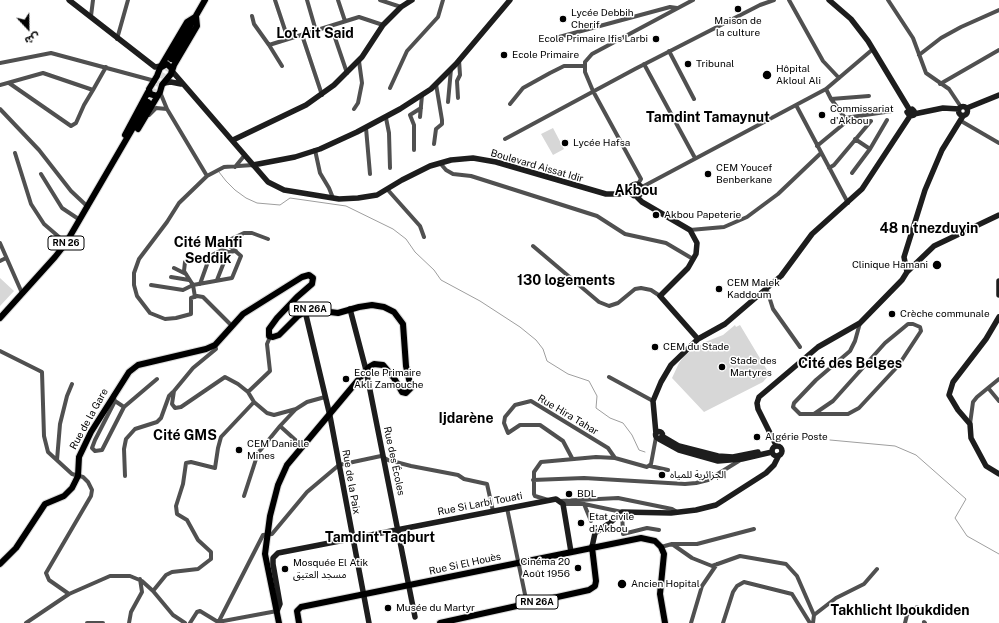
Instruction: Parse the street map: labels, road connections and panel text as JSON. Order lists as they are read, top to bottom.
{
  "streets": {
    "main road": [
      "RN 26",
      "RN 26A",
      "Rue de la Gare",
      "Rue Si El Houès"
    ],
    "street": [
      "Boulevard Aissat Idir",
      "Rue Hira Tahar",
      "Rue des Écoles",
      "Rue de la Paix",
      "Rue Si Larbi Touati"
    ]
  },
  "crossings": [
    ["Boulevard Aissat Idir", "RN 26"],
    ["RN 26A", "Rue de la Gare"],
    ["RN 26A", "Rue des Écoles"],
    ["RN 26A", "Rue de la Paix"],
    ["RN 26A", "Rue Si El Houès"],
    ["Rue des Écoles", "Rue Si Larbi Touati"],
    ["Rue des Écoles", "Rue Si El Houès"],
    ["Rue de la Paix", "Rue Si Larbi Touati"],
    ["Rue de la Paix", "Rue Si El Houès"]
  ],
  "districts": [
    "Lot Ait Said",
    "Tamdint Tamaynut",
    "Akbou",
    "48 n tnezduɣin",
    "Cité Mahfi Seddik",
    "130 logements",
    "Cité des Belges",
    "Ijdarène",
    "Cité GMS",
    "Tamdint Taqburt",
    "Takhlicht Iboukdiden"
  ],
  "places": [
    "Maison de la culture",
    "Lycée Debbih Cherif",
    "Ecole Primaire Ifis Larbi",
    "Ecole Primaire",
    "Tribunal",
    "Hôpital Akloul Ali",
    "Commissariat d'Akbou",
    "Lycée Hafsa",
    "CEM Youcef Benberkane",
    "Akbou Papeterie",
    "Clinique Hamani",
    "CEM Malek Kaddoum",
    "Crèche communale",
    "CEM du Stade",
    "Stade des Martyres",
    "Ecole Primaire Akli Zamouche",
    "Algérie Poste",
    "CEM Danielle Mines",
    "الجزائرية للمياه",
    "BDL",
    "Etat civile d'Akbou",
    "Cinéma 20 Août 1956",
    "Mosquée El Atik مسجد العتيق",
    "Ancien Hopital",
    "Musée du Martyr"
  ],
  "north": "bottom"
}
